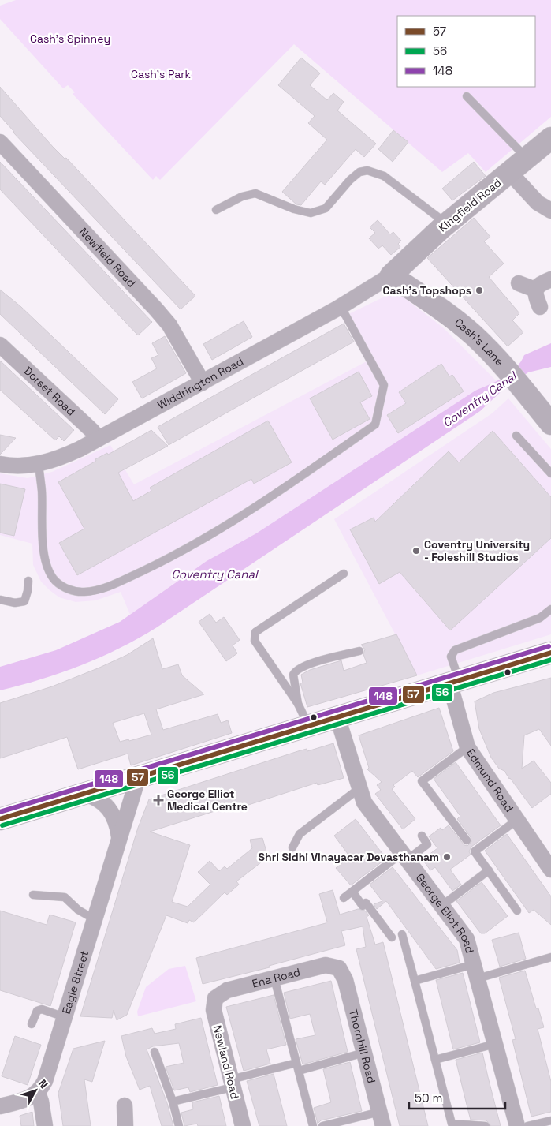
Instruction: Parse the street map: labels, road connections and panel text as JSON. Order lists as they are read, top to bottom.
{
  "streets": {
    "main road": ["Kingfield Road", "Cash's Lane"],
    "street": [
      "Newfield Road",
      "Widdrington Road",
      "Dorset Road",
      "Edmund Road",
      "George Eliot Road",
      "Ena Road",
      "Eagle Street",
      "Thornhill Road",
      "Newland Road"
    ]
  },
  "crossings": [
    ["Kingfield Road", "Cash's Lane"],
    ["Kingfield Road", "Widdrington Road"],
    ["Newfield Road", "Widdrington Road"],
    ["Cash's Lane", "Widdrington Road"],
    ["Widdrington Road", "Dorset Road"],
    ["Ena Road", "Thornhill Road"],
    ["Ena Road", "Newland Road"]
  ],
  "water": ["Coventry Canal"],
  "parks": ["Cash’s Spinney", "Cash's Park"],
  "places": {
    "other": ["Cash's Topshops", "Coventry University - Foleshill Studios", "Shri Sidhi Vinayacar Devasthanam"],
    "health": ["George Elliot Medical Centre"]
  },
  "lines": ["transit line 148", "transit line 57", "transit line 56"],
  "legend": ["57", "56", "148"],
  "scale_bar": "50 m",
  "north": "top right"
}
